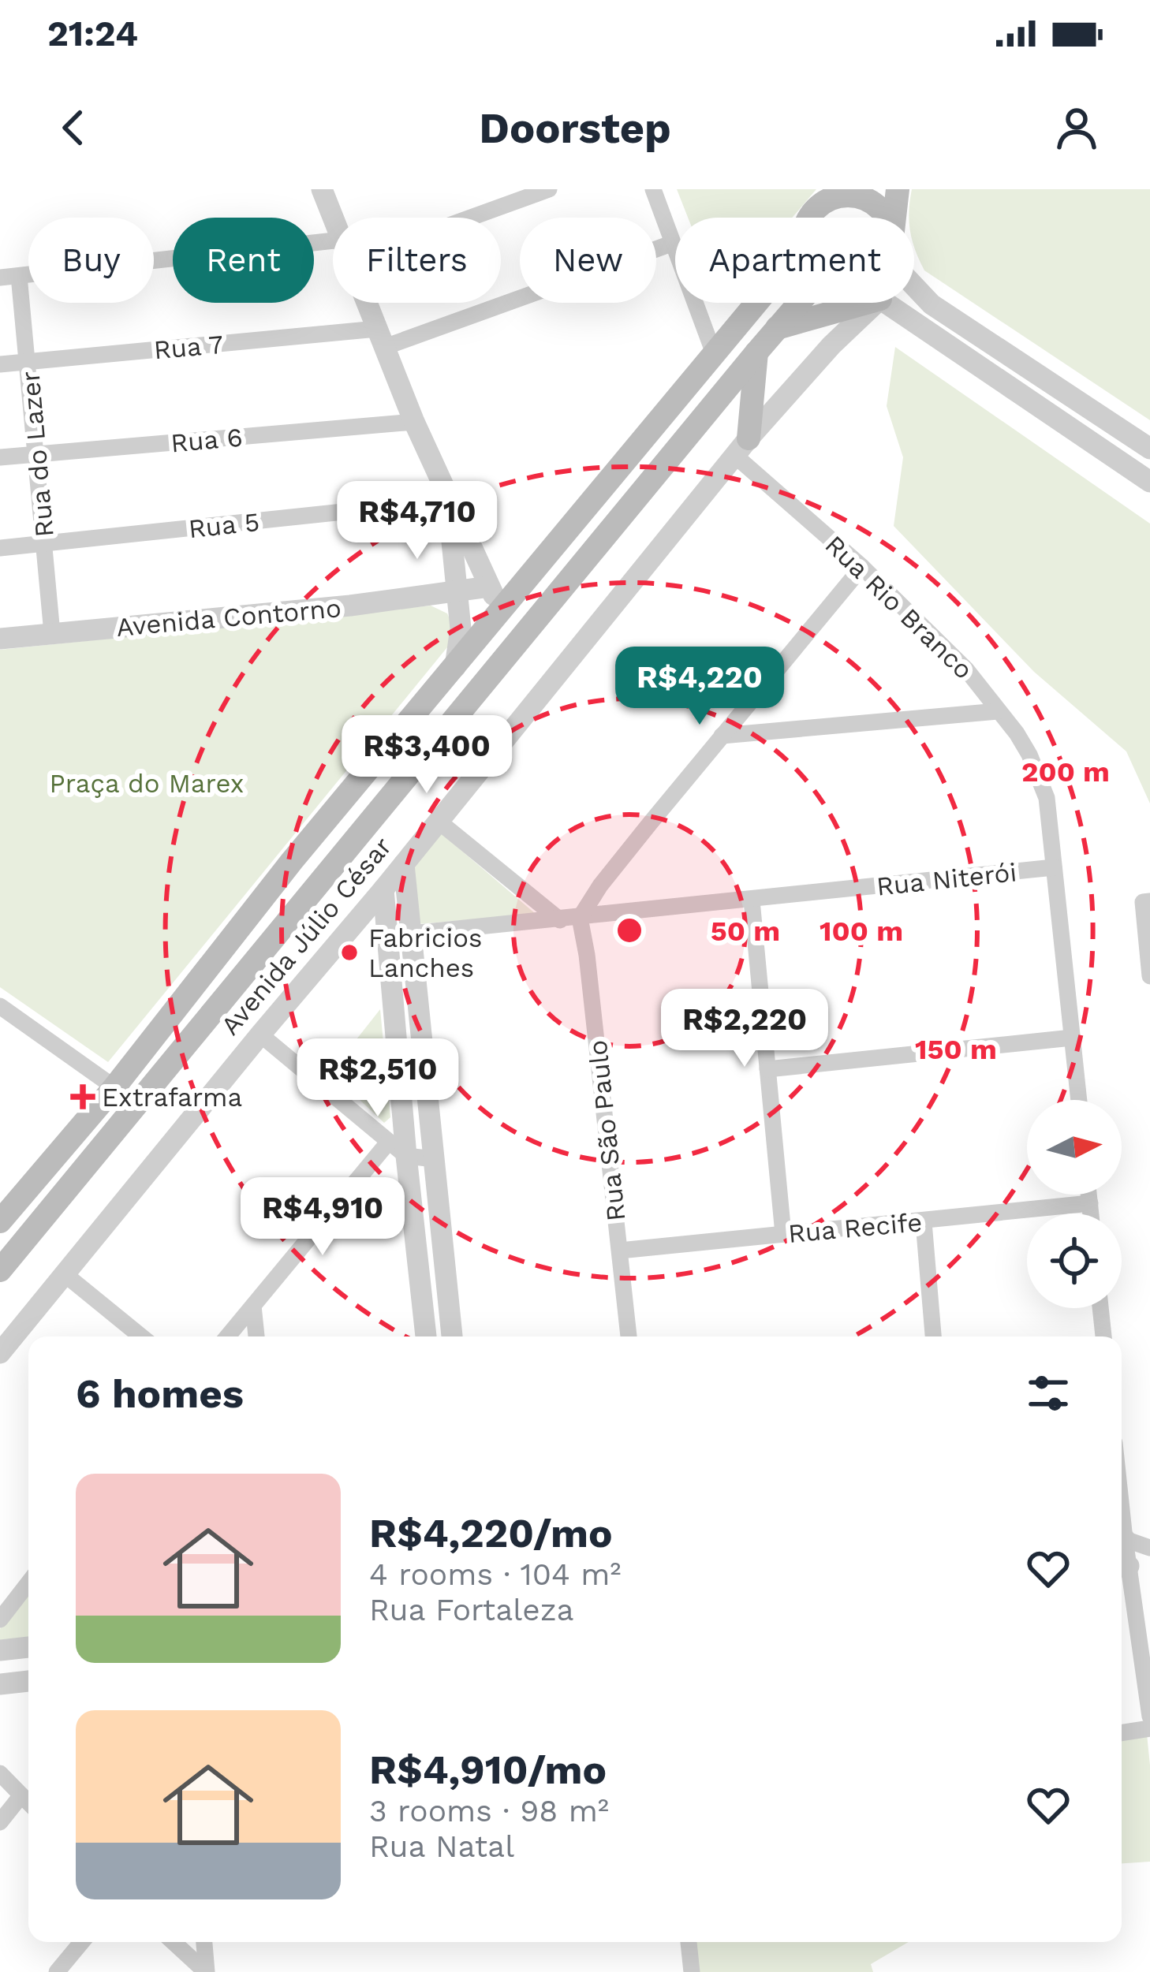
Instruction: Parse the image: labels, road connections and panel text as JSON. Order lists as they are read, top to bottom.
{
  "streets": {
    "main road": ["Avenida Júlio César"],
    "street": [
      "Rua 7",
      "Rua 6",
      "Rua do Lazer",
      "Rua 5",
      "Rua Rio Branco",
      "Avenida Contorno",
      "Rua Niterói",
      "Rua São Paulo",
      "Rua Recife"
    ]
  },
  "crossings": [
    ["Rua 7", "Rua do Lazer"],
    ["Rua 6", "Rua do Lazer"],
    ["Rua do Lazer", "Rua 5"],
    ["Rua do Lazer", "Avenida Contorno"],
    ["Rua Rio Branco", "Rua Niterói"],
    ["Rua Rio Branco", "Avenida Júlio César"],
    ["Rua Niterói", "Rua São Paulo"],
    ["Rua São Paulo", "Rua Recife"]
  ],
  "parks": ["Praça do Marex"],
  "places": {
    "other": ["Fabricios Lanches"],
    "health": ["Extrafarma"]
  },
  "north": "right",
  "page": {
    "status": "21:24",
    "header": "Doorstep",
    "chip": [
      "Buy",
      "Rent",
      "Filters",
      "New",
      "Apartment"
    ],
    "price": [
      "R$4,710",
      "R$4,220",
      "R$3,400",
      "R$2,220",
      "R$2,510",
      "R$4,910"
    ],
    "heading": "6 homes",
    "list": [
      {
        "name": "R$4,220/mo",
        "note": "4 rooms · 104 m² · Rua Fortaleza"
      },
      {
        "name": "R$4,910/mo",
        "note": "3 rooms · 98 m² · Rua Natal"
      }
    ]
  },
  "rings": [
    "200 m",
    "50 m",
    "100 m",
    "150 m"
  ]
}
